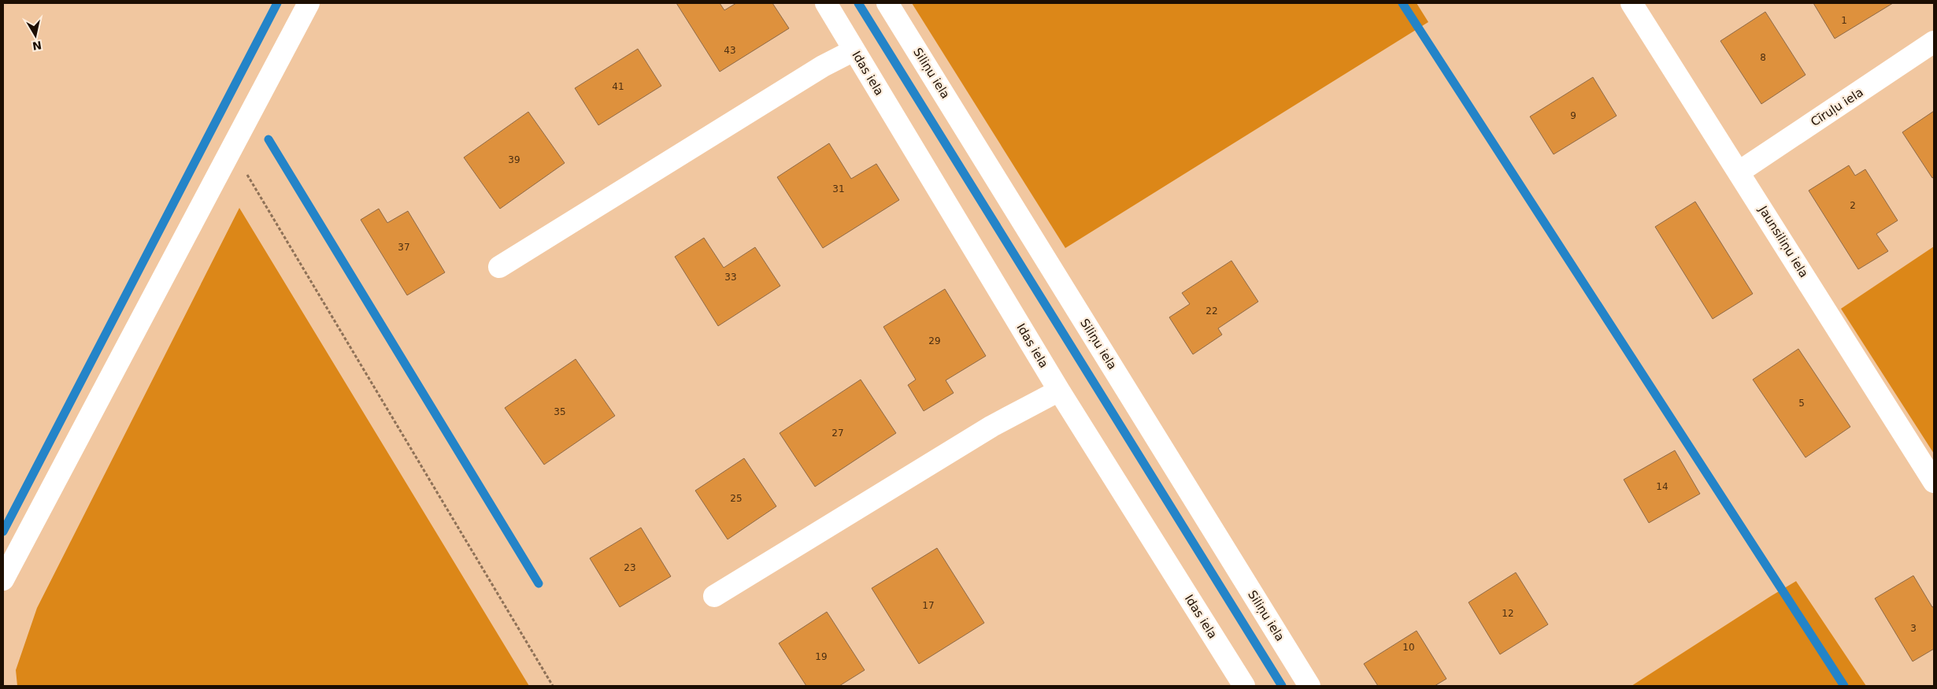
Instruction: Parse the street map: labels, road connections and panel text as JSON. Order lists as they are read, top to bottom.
{
  "streets": {
    "street": [
      "Idas iela",
      "Siliņu iela",
      "Cīruļu iela",
      "Jaunsiliņu iela"
    ]
  },
  "crossings": [
    ["Cīruļu iela", "Jaunsiliņu iela"]
  ],
  "house_numbers": [
    "1",
    "43",
    "8",
    "41",
    "9",
    "39",
    "31",
    "2",
    "37",
    "33",
    "22",
    "29",
    "5",
    "35",
    "27",
    "14",
    "25",
    "23",
    "17",
    "12",
    "3",
    "10",
    "19"
  ],
  "north": "bottom"
}
